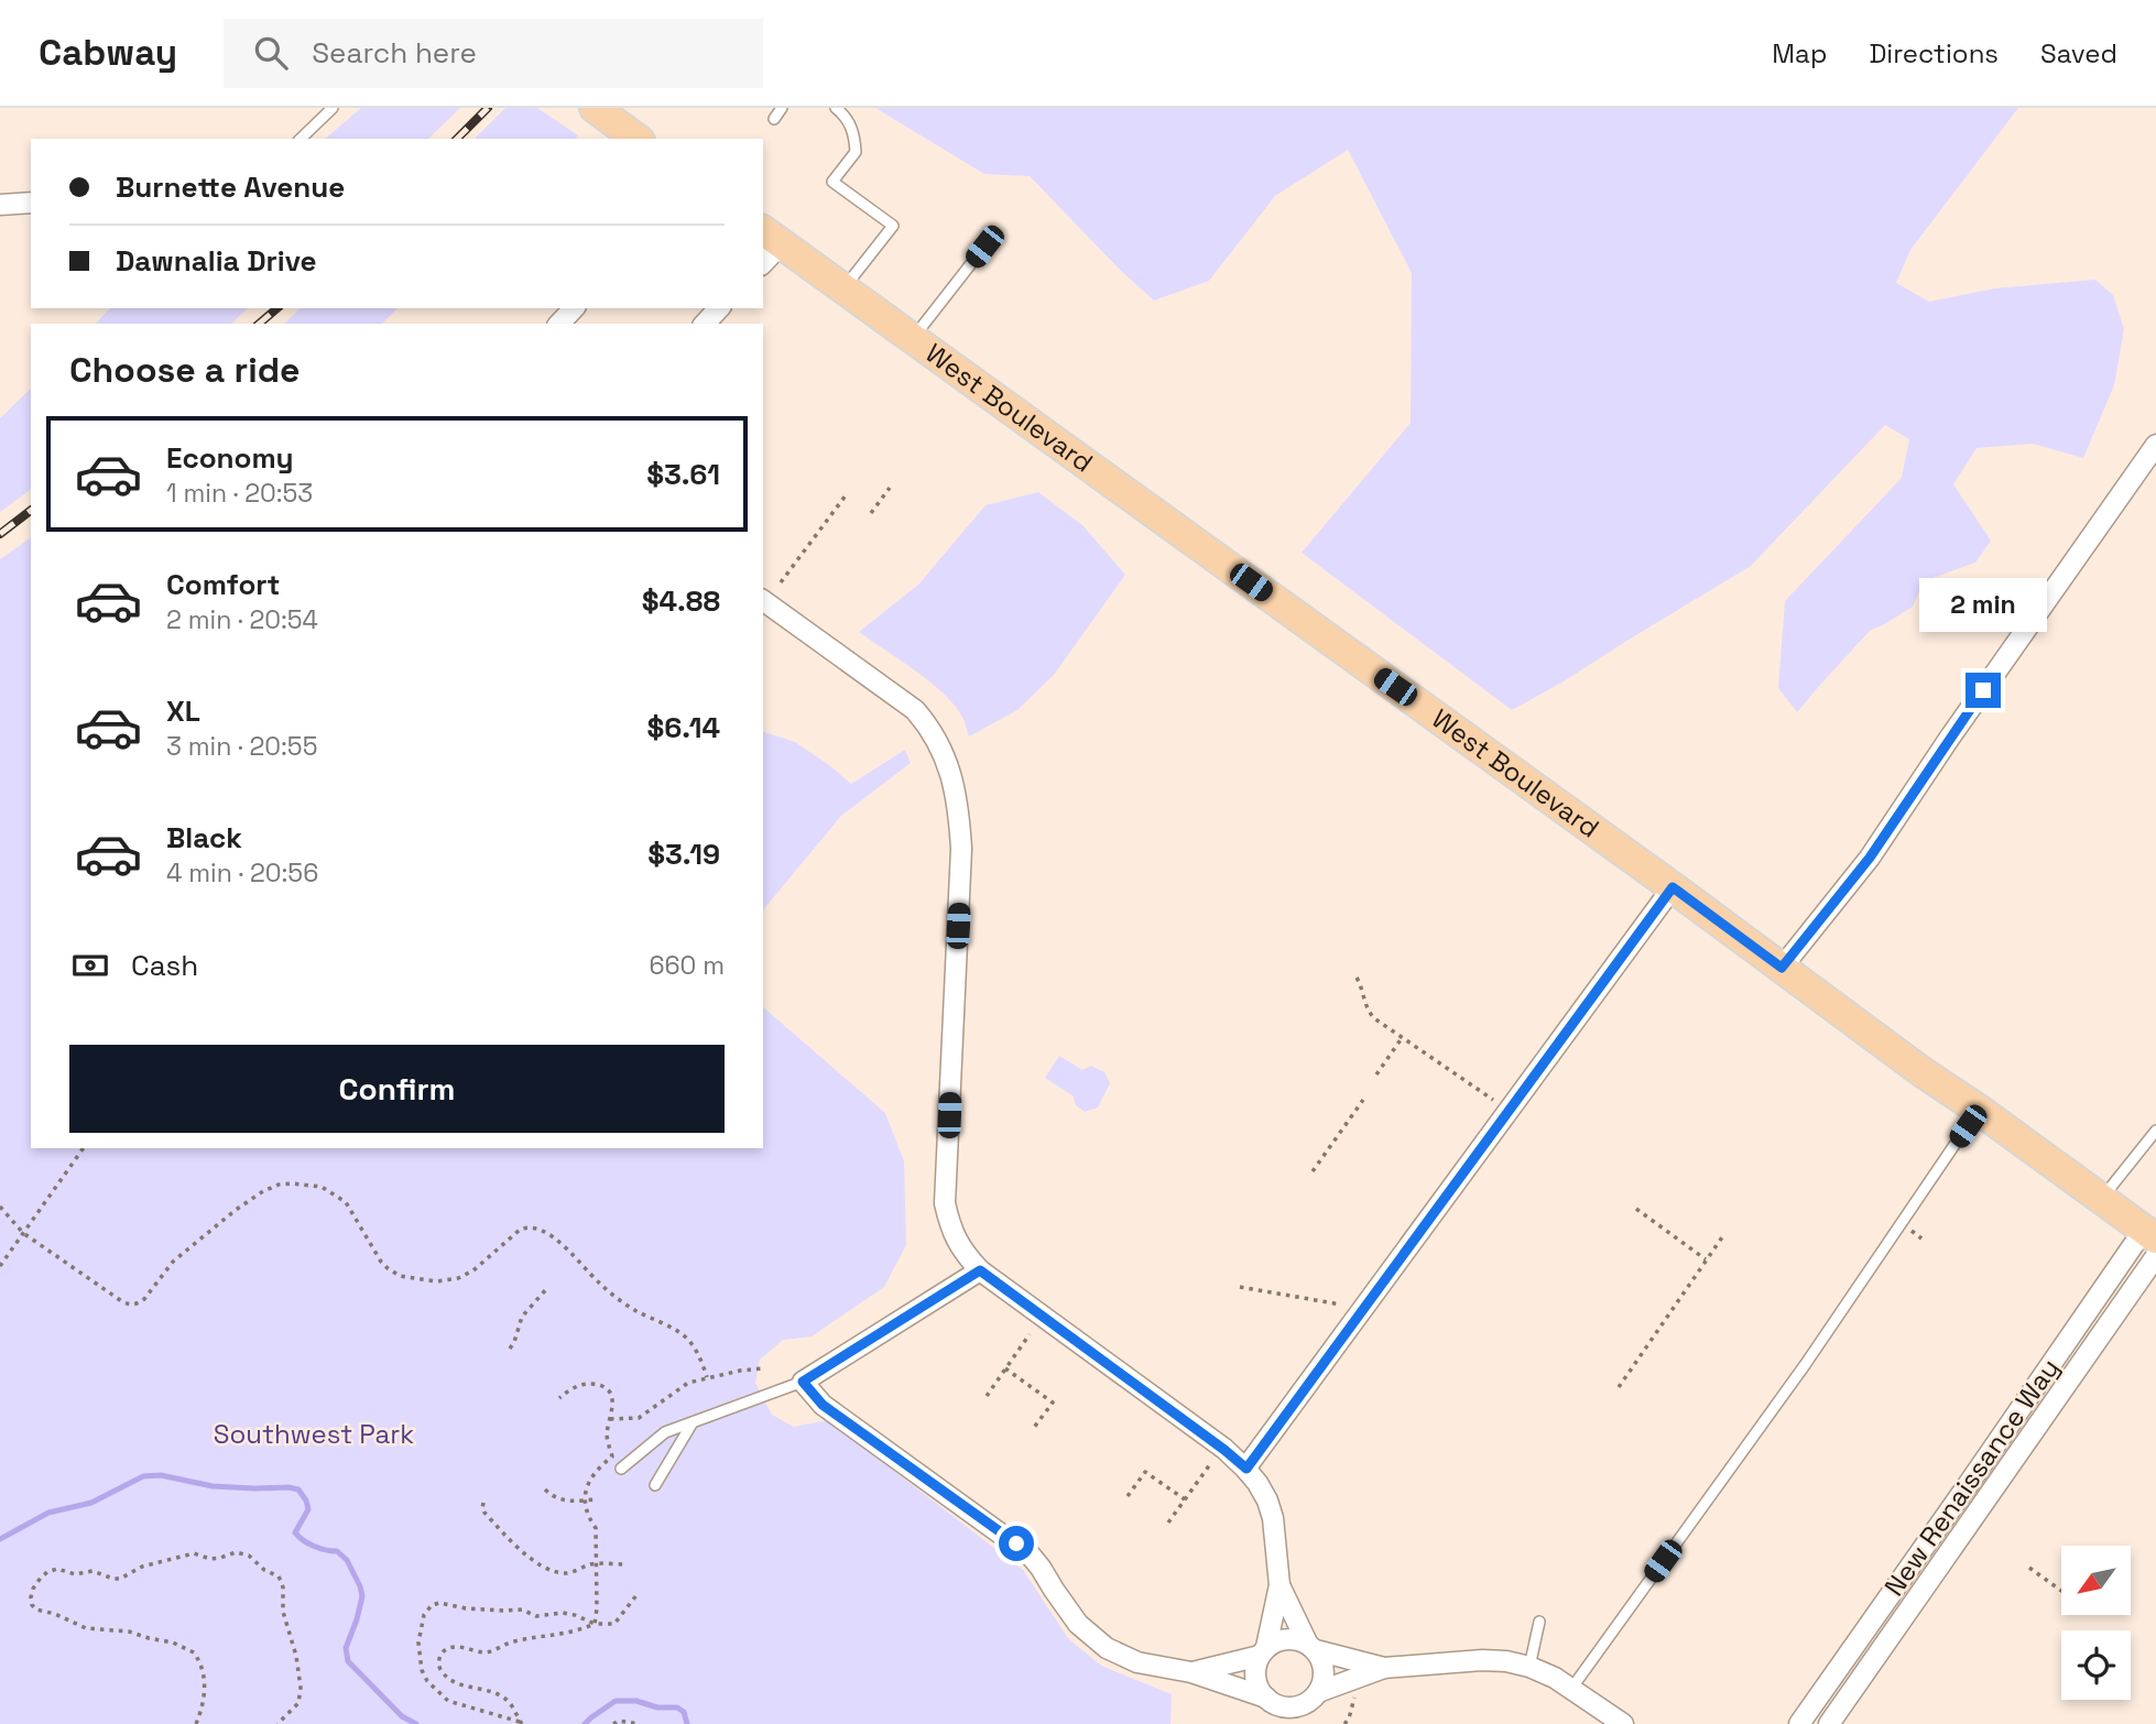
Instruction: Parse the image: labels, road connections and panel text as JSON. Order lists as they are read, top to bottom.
{
  "streets": {
    "main road": ["West Boulevard"],
    "street": ["New Renaissance Way"]
  },
  "crossings": [
    ["West Boulevard", "New Renaissance Way"]
  ],
  "parks": ["Southwest Park"],
  "north": "bottom left",
  "page": {
    "header": "Cabway",
    "search": "Search here",
    "nav": ["Map", "Directions", "Saved"],
    "banner": ["Burnette Avenue", "Dawnalia Drive"],
    "heading": "Choose a ride",
    "list": [
      {
        "name": "Economy",
        "note": "1 min · 20:53",
        "value": "$3.61"
      },
      {
        "name": "Comfort",
        "note": "2 min · 20:54",
        "value": "$4.88"
      },
      {
        "name": "XL",
        "note": "3 min · 20:55",
        "value": "$6.14"
      },
      {
        "name": "Black",
        "note": "4 min · 20:56",
        "value": "$3.19"
      }
    ],
    "bubble": "2 min",
    "pay": ["Cash", "660 m"],
    "buttons": "Confirm"
  }
}
